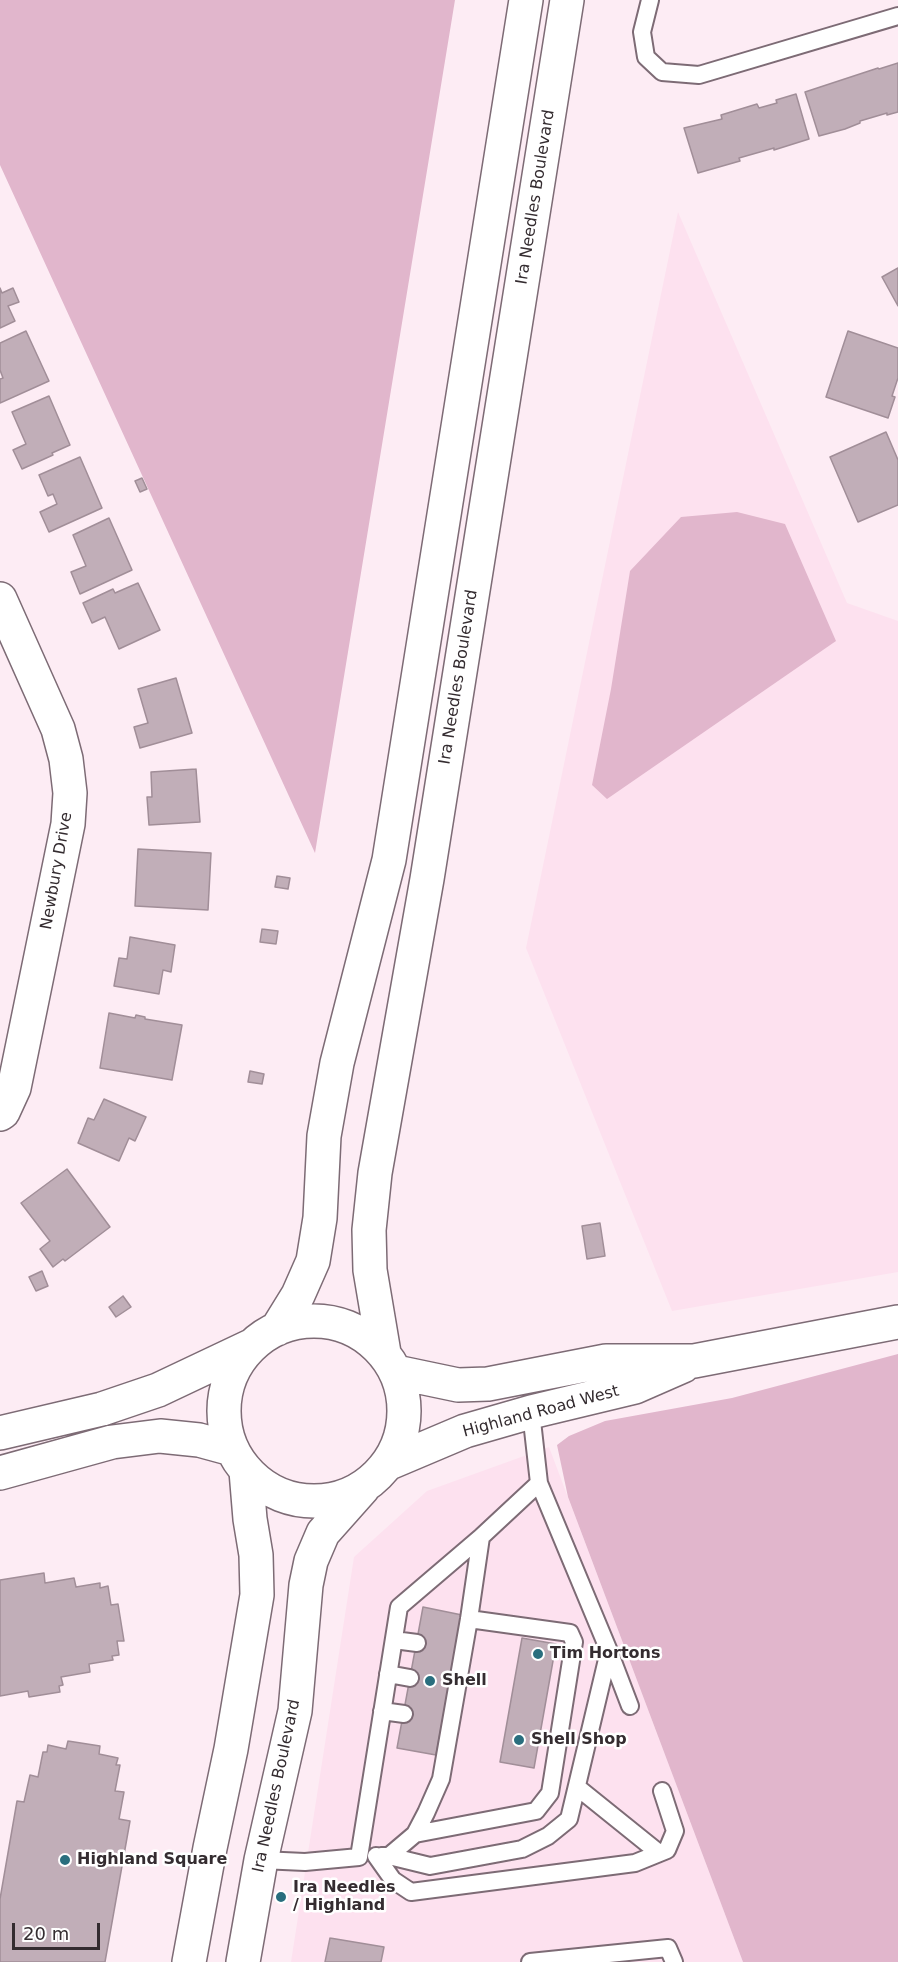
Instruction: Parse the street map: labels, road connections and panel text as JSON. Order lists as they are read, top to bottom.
{
  "streets": {
    "main road": ["Ira Needles Boulevard", "Newbury Drive", "Highland Road West"]
  },
  "crossings": [
    ["Ira Needles Boulevard", "Highland Road West"]
  ],
  "places": [
    "Tim Hortons",
    "Shell",
    "Shell Shop",
    "Highland Square",
    "Ira Needles / Highland"
  ],
  "scale_bar": "20 m"
}
